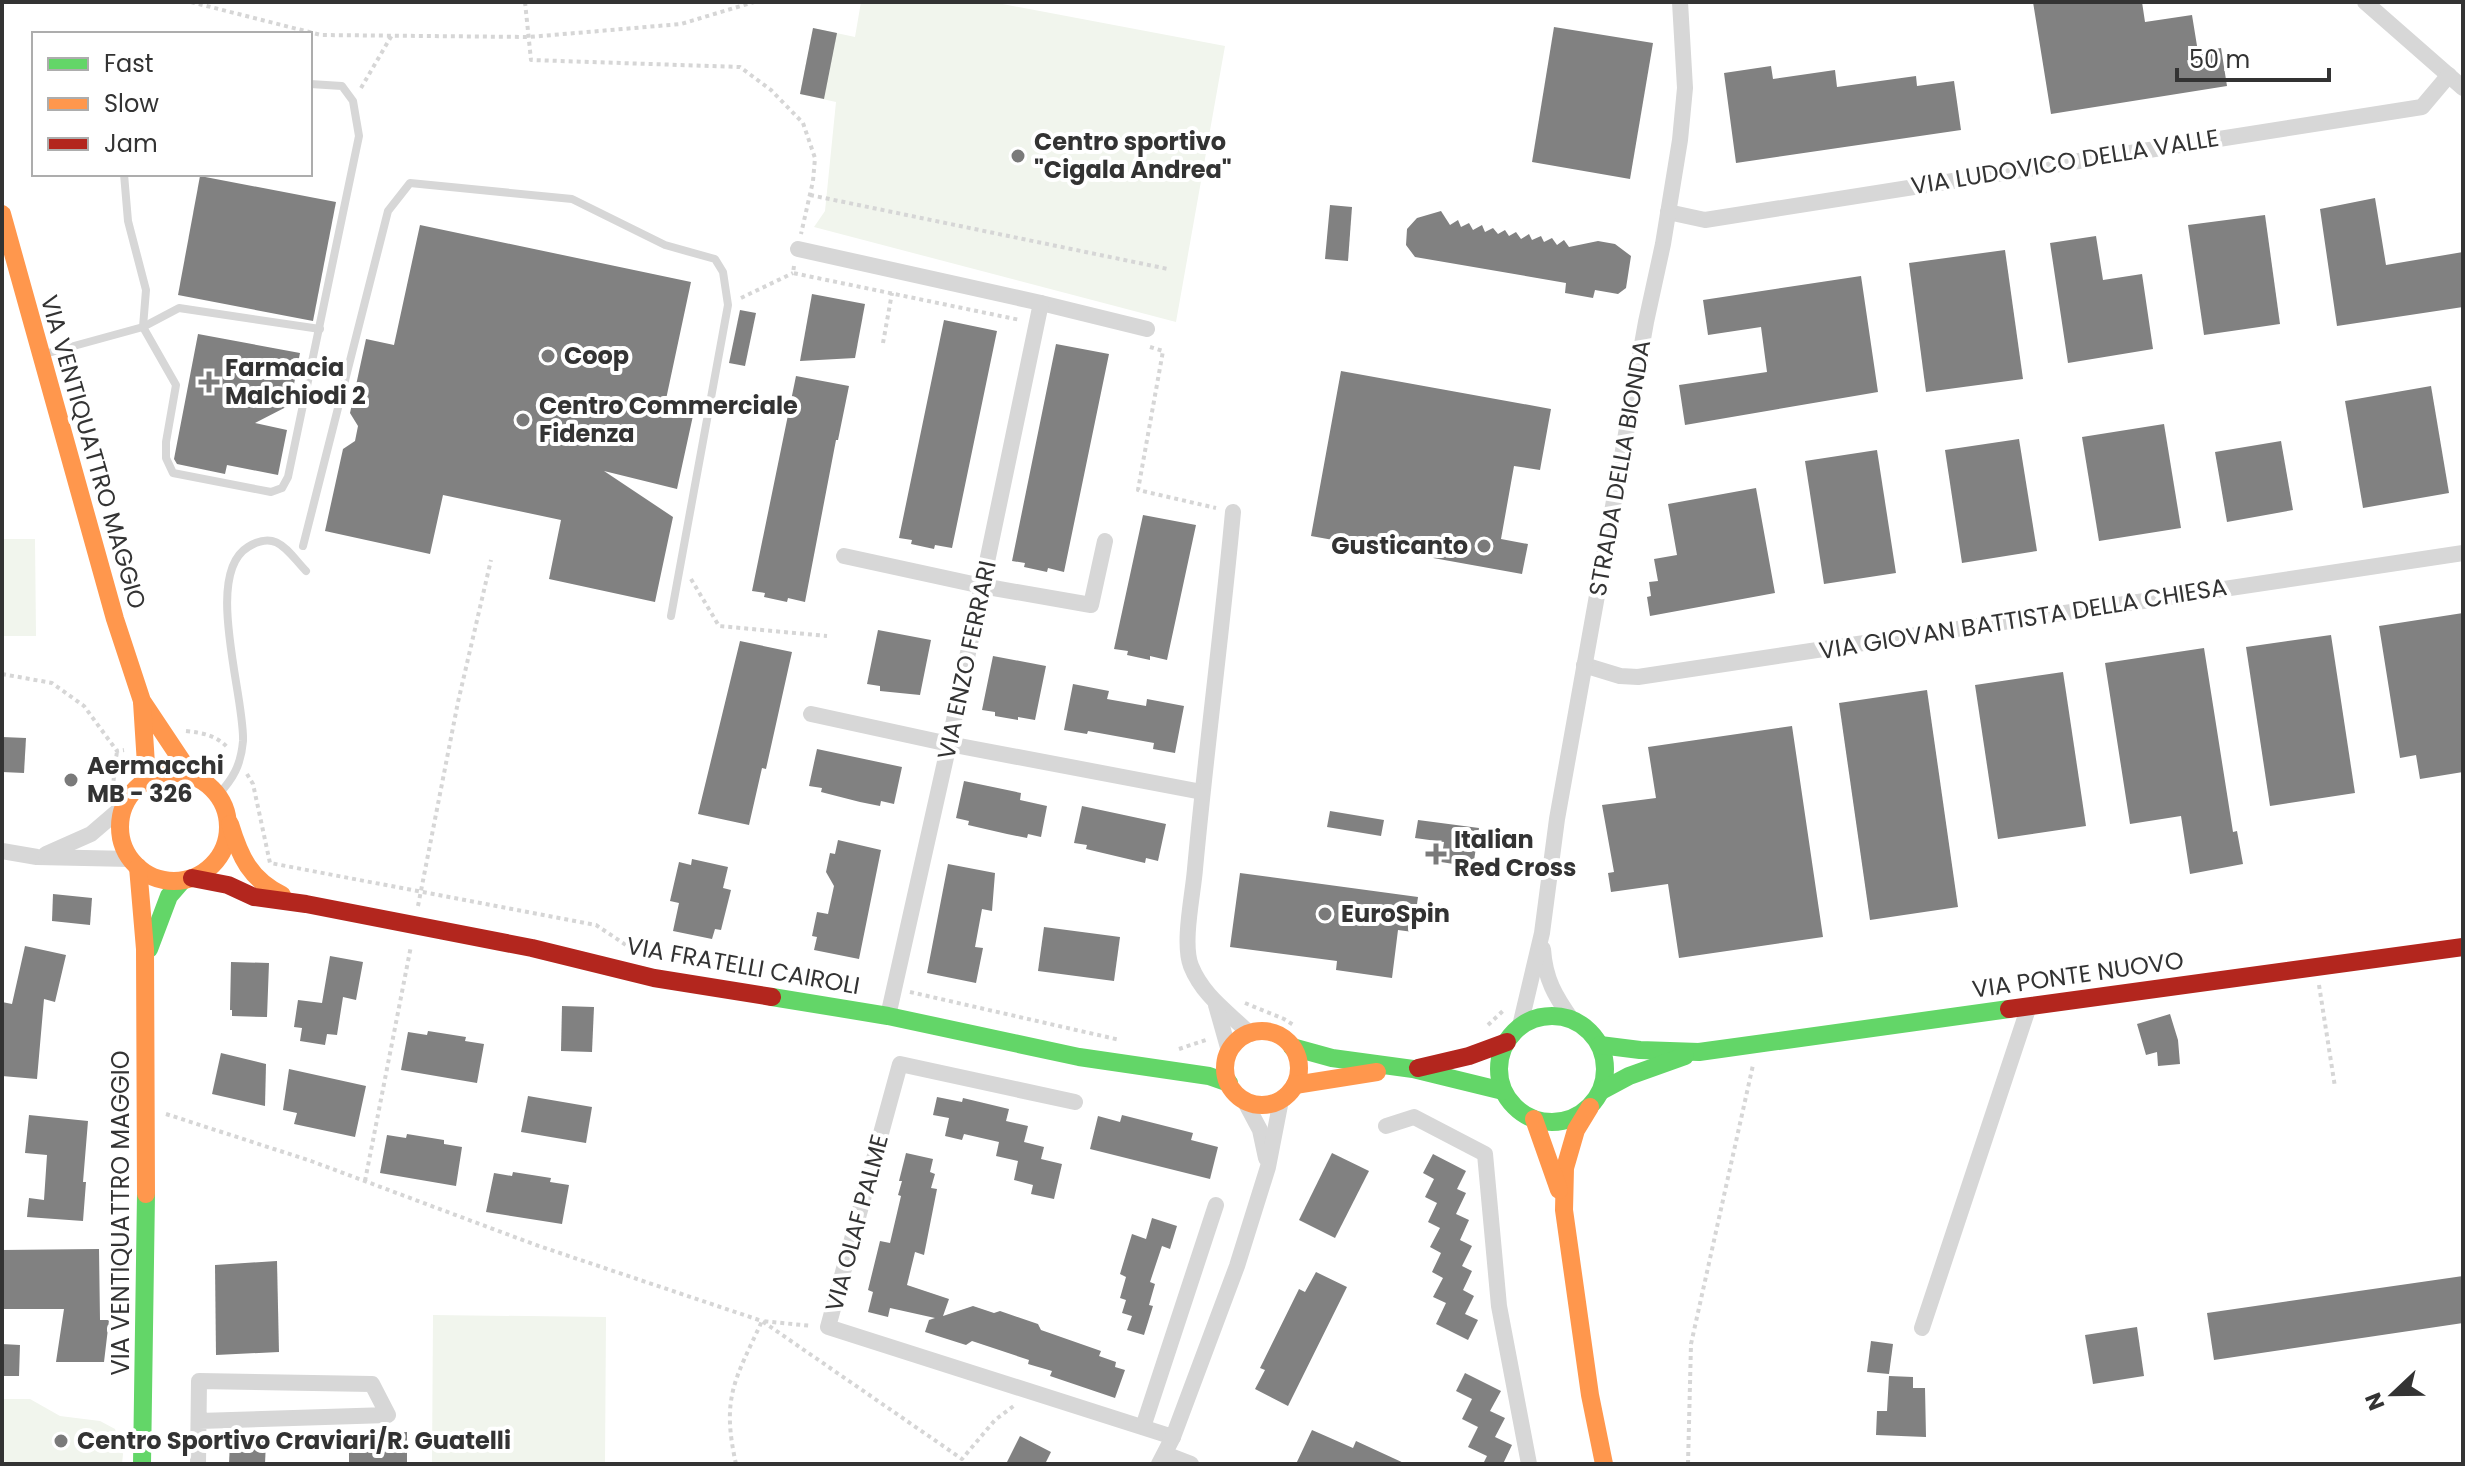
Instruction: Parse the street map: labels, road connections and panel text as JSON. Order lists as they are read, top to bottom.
{
  "streets": {
    "street": [
      "VIA LUDOVICO DELLA VALLE",
      "VIA VENTIQUATTRO MAGGIO",
      "STRADA DELLA BIONDA",
      "VIA GIOVAN BATTISTA DELLA CHIESA",
      "VIA ENZO FERRARI",
      "VIA FRATELLI CAIROLI",
      "VIA PONTE NUOVO",
      "VIA OLAF PALME"
    ]
  },
  "crossings": [
    ["VIA LUDOVICO DELLA VALLE", "STRADA DELLA BIONDA"],
    ["VIA VENTIQUATTRO MAGGIO", "VIA FRATELLI CAIROLI"],
    ["STRADA DELLA BIONDA", "VIA GIOVAN BATTISTA DELLA CHIESA"],
    ["STRADA DELLA BIONDA", "VIA PONTE NUOVO"],
    ["VIA ENZO FERRARI", "VIA FRATELLI CAIROLI"]
  ],
  "places": {
    "other": [
      "Centro sportivo \"Cigala Andrea\"",
      "Coop",
      "Centro Commerciale Fidenza",
      "Gusticanto",
      "Aermacchi MB - 326",
      "EuroSpin",
      "Centro Sportivo Craviari/R. Guatelli"
    ],
    "health": ["Farmacia Malchiodi 2", "Italian Red Cross"]
  },
  "legend": ["Fast", "Slow", "Jam"],
  "scale_bar": "50 m",
  "north": "left"
}
